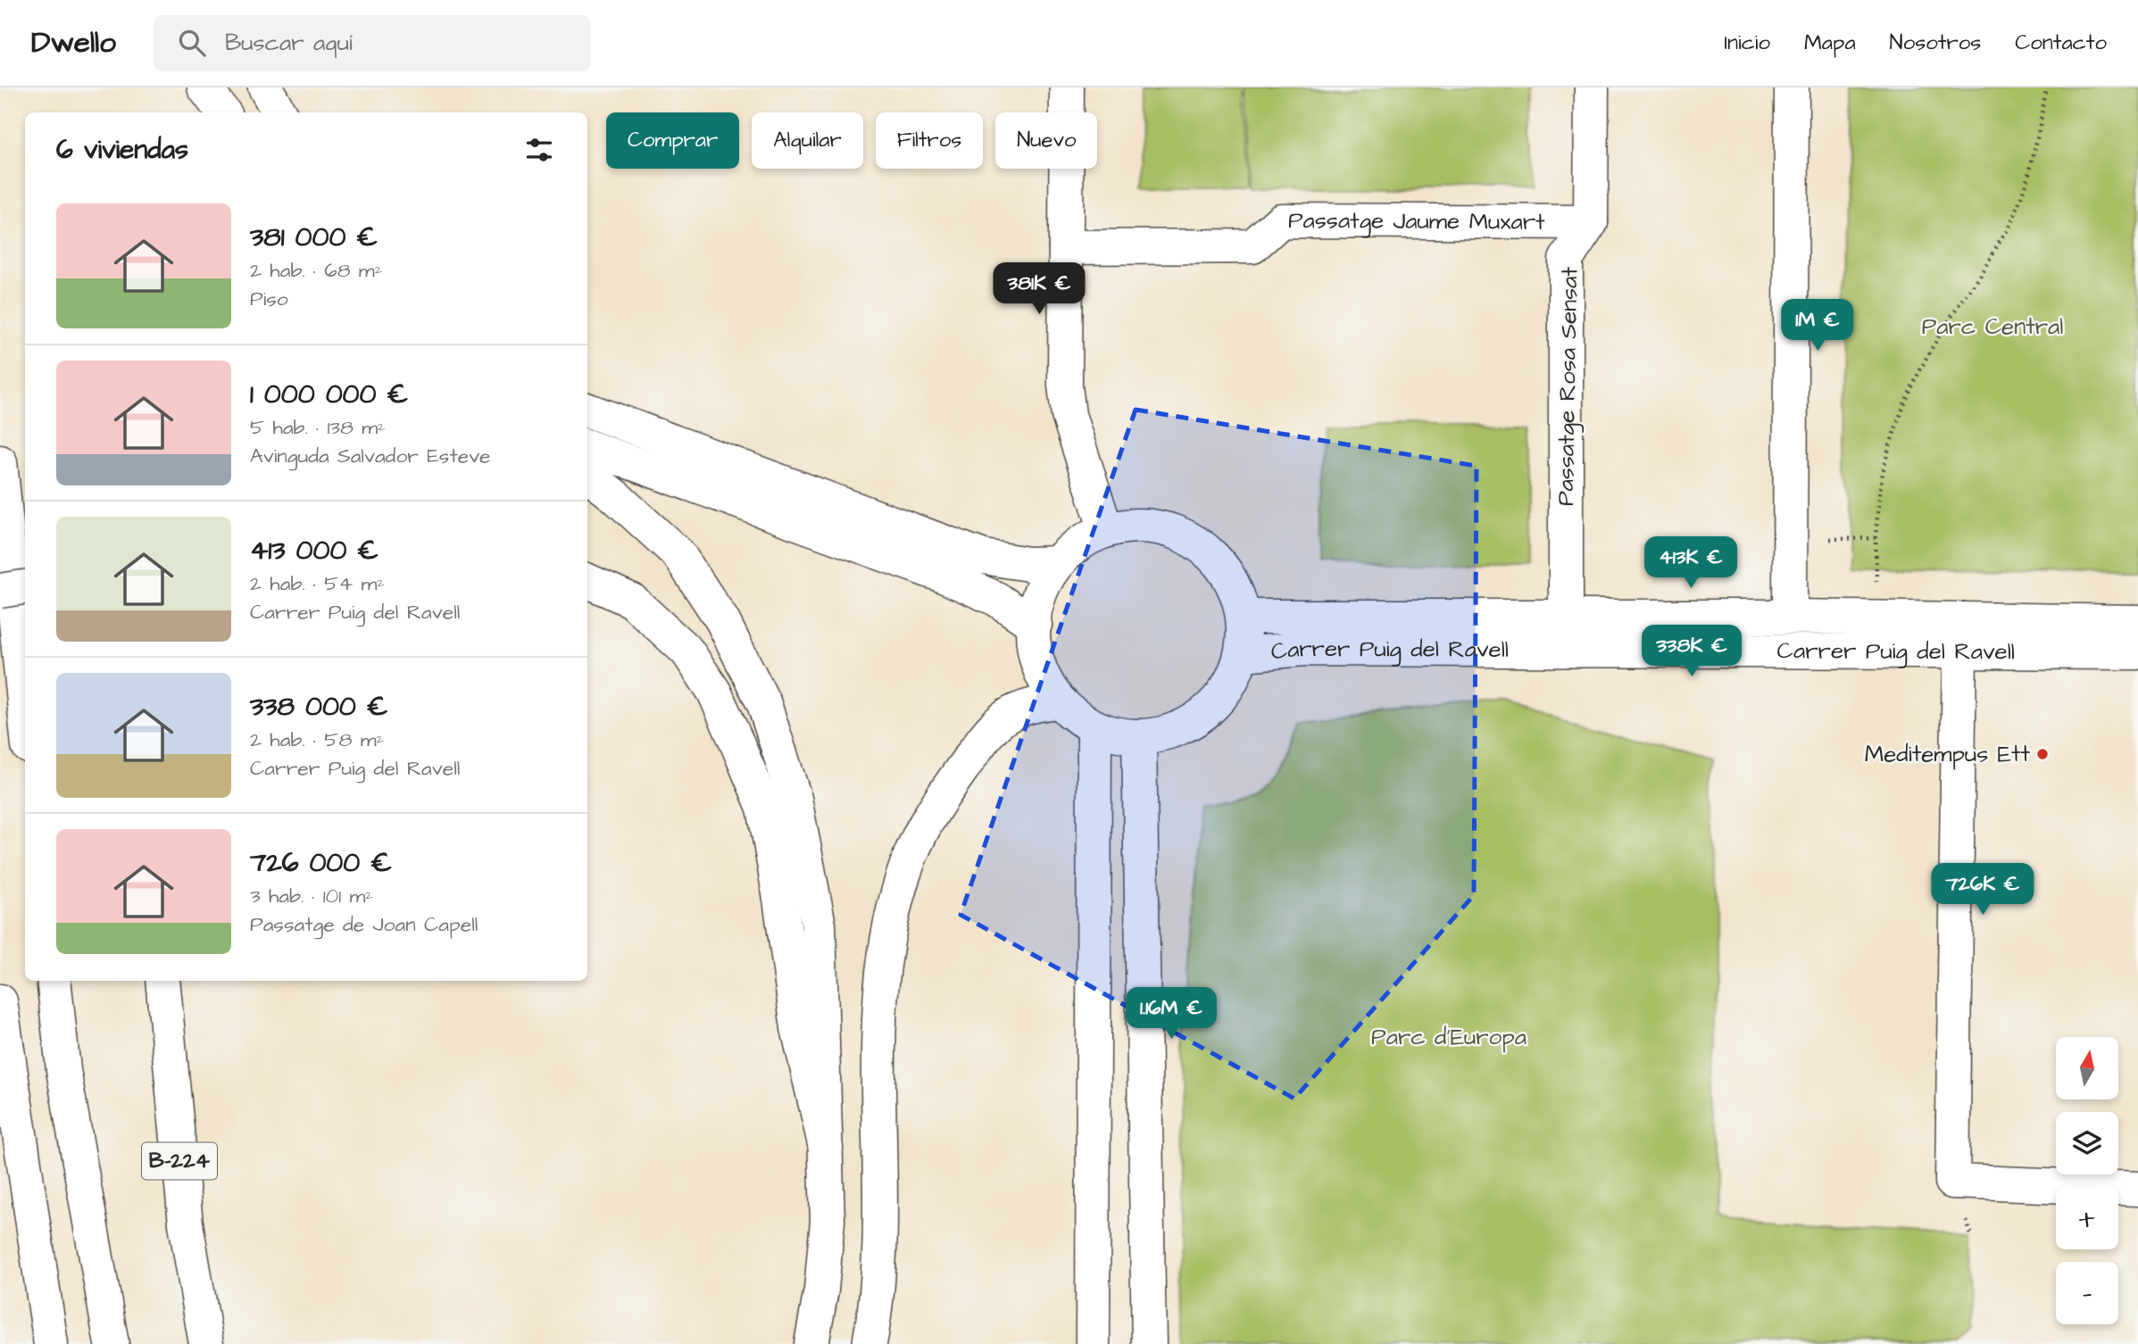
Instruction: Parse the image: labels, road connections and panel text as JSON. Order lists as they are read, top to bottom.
{
  "streets": {
    "main road": [
      "Passatge Jaume Muxart",
      "Passatge Rosa Sensat",
      "Carrer Puig del Ravell",
      "B-224"
    ]
  },
  "crossings": [
    ["Passatge Jaume Muxart", "Passatge Rosa Sensat"],
    ["Passatge Rosa Sensat", "Carrer Puig del Ravell"]
  ],
  "parks": ["Parc Central", "Parc d'Europa"],
  "places": ["Meditempus Ett"],
  "north": "top",
  "page": {
    "header": "Dwello",
    "search": "Buscar aquí",
    "nav": [
      "Inicio",
      "Mapa",
      "Nosotros",
      "Contacto"
    ],
    "chip": [
      "Comprar",
      "Alquilar",
      "Filtros",
      "Nuevo"
    ],
    "heading": "6 viviendas",
    "list": [
      {
        "name": "381 000 €",
        "note": "2 hab. · 68 m² · Piso"
      },
      {
        "name": "1 000 000 €",
        "note": "5 hab. · 138 m² · Avinguda Salvador Esteve"
      },
      {
        "name": "413 000 €",
        "note": "2 hab. · 54 m² · Carrer Puig del Ravell"
      },
      {
        "name": "338 000 €",
        "note": "2 hab. · 58 m² · Carrer Puig del Ravell"
      },
      {
        "name": "726 000 €",
        "note": "3 hab. · 101 m² · Passatge de Joan Capell"
      }
    ],
    "price": [
      "381K €",
      "1M €",
      "413K €",
      "338K €",
      "726K €",
      "1.16M €"
    ],
    "map_buttons": ["+", "−"]
  }
}
